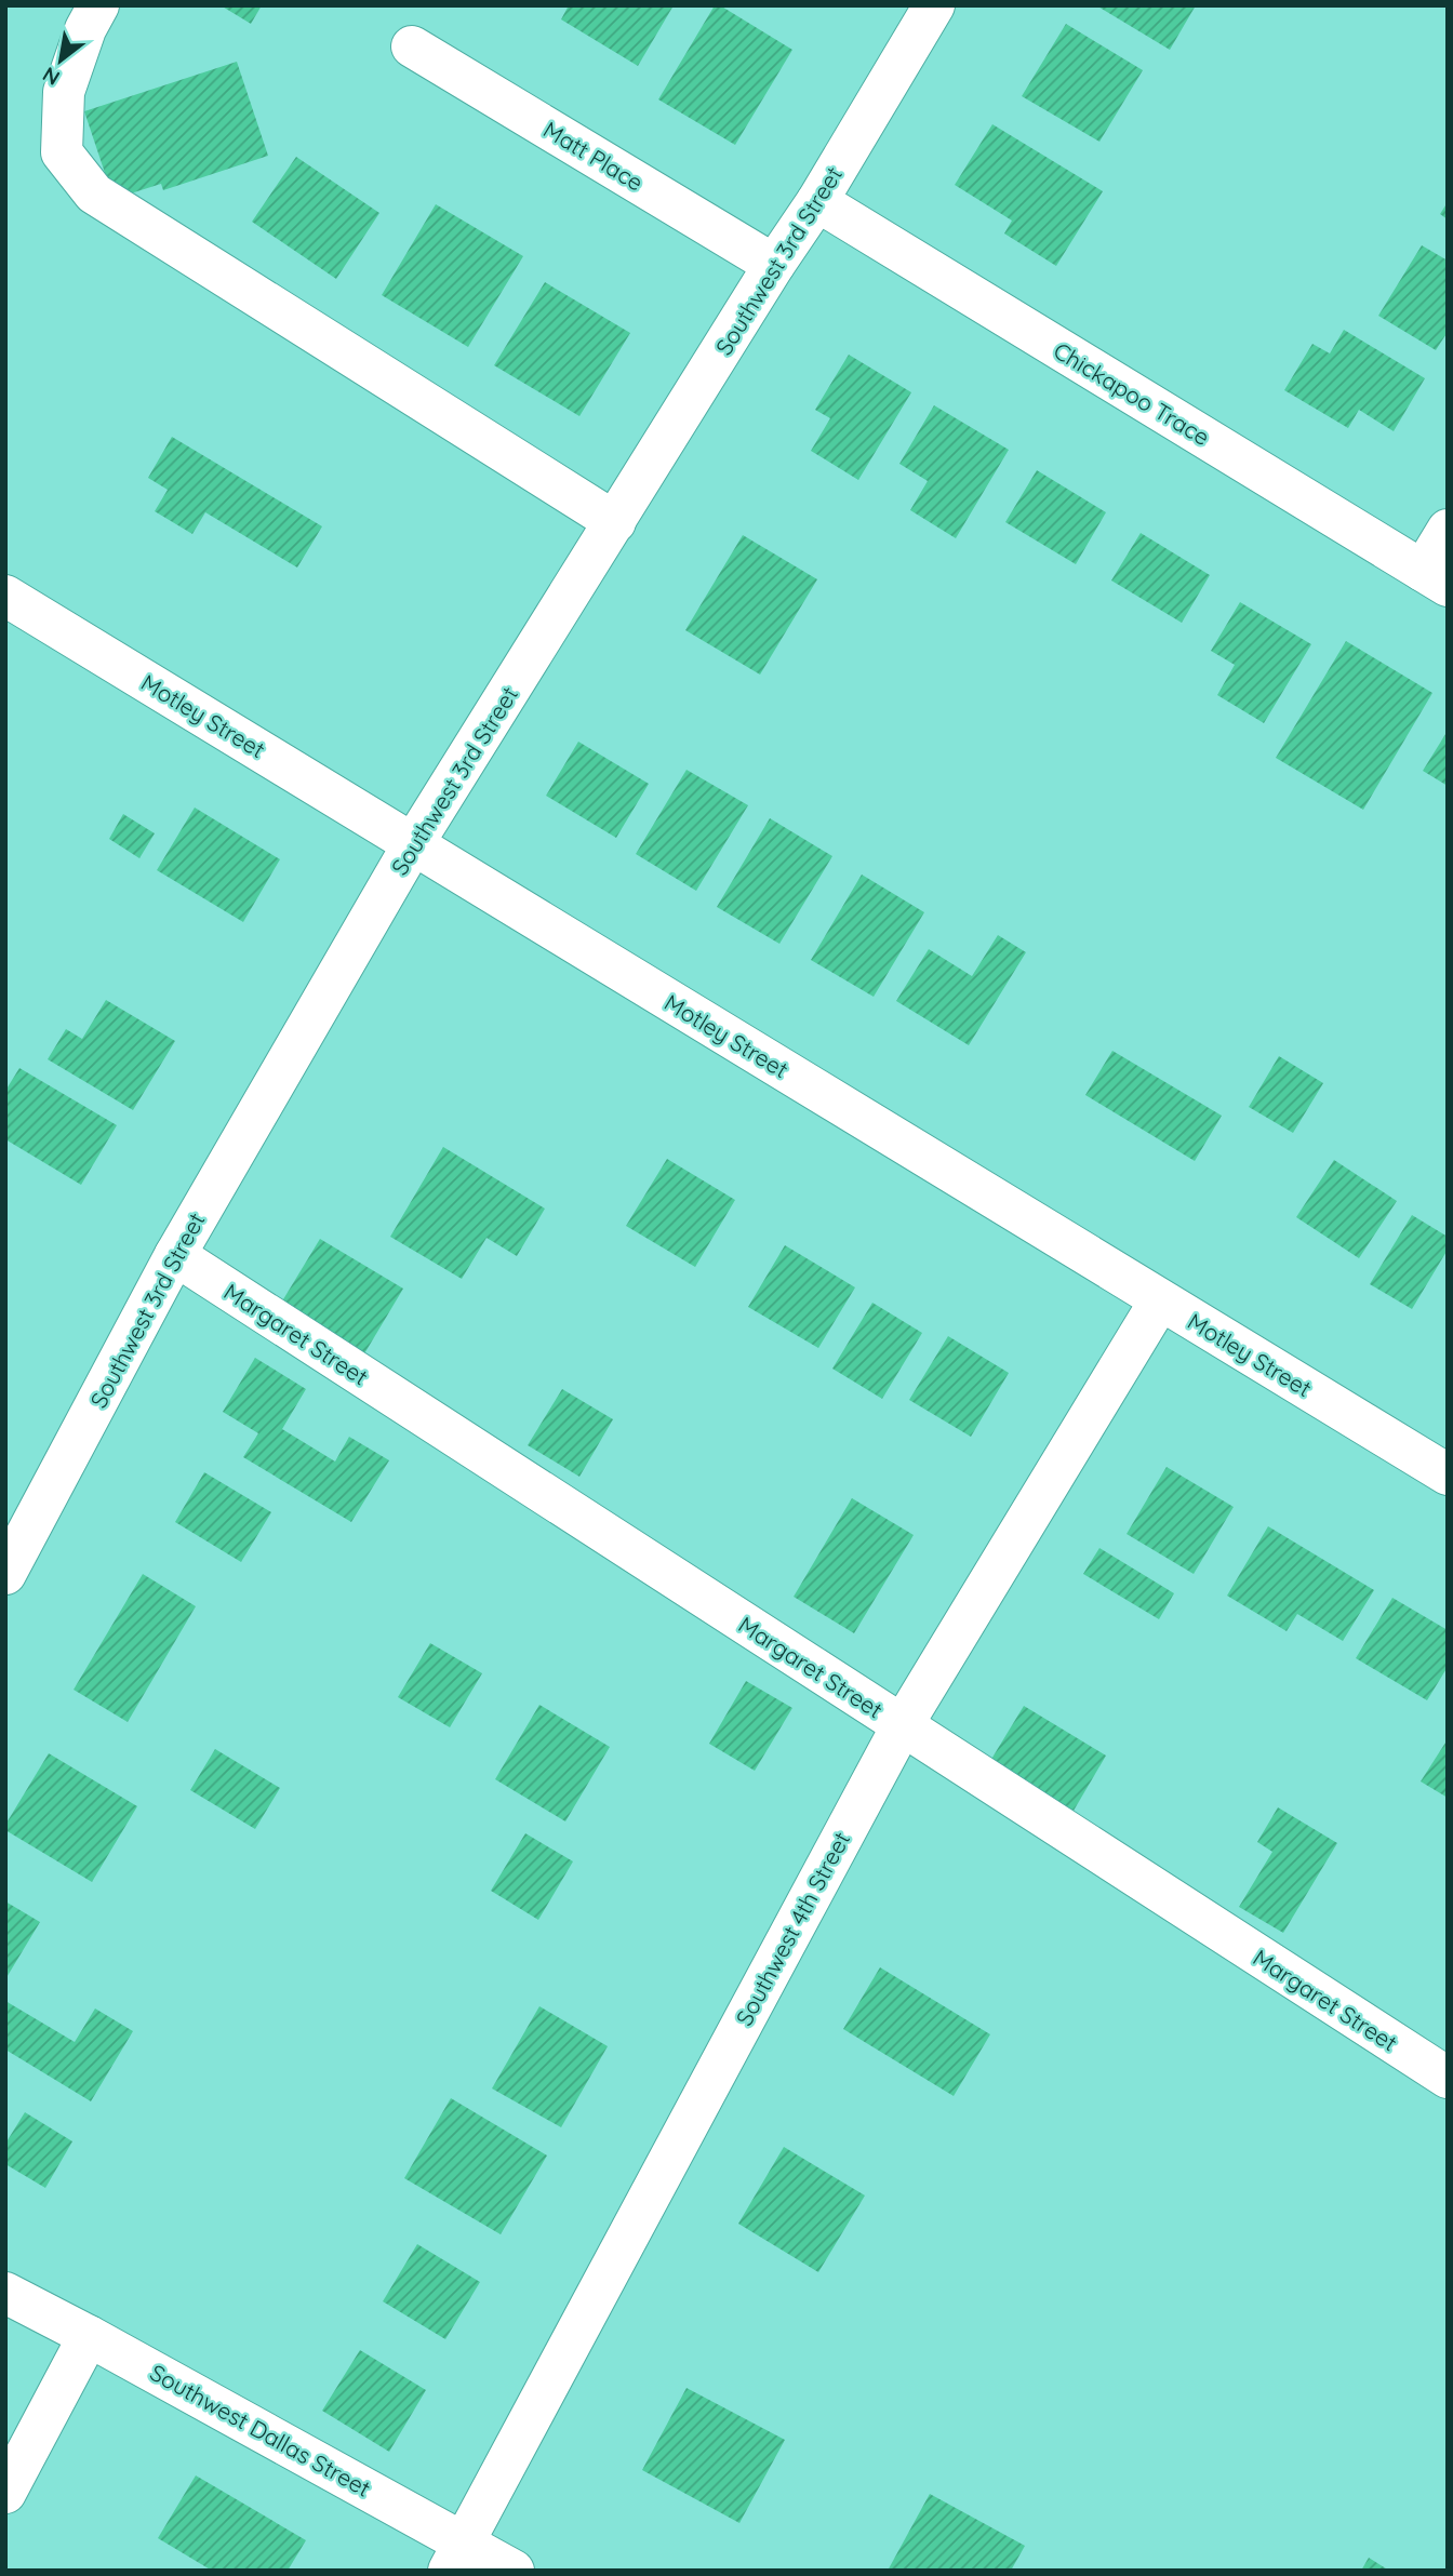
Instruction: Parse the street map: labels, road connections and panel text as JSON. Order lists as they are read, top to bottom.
{
  "streets": {
    "street": [
      "Matt Place",
      "Southwest 3rd Street",
      "Chickapoo Trace",
      "Motley Street",
      "Margaret Street",
      "Southwest 4th Street",
      "Southwest Dallas Street"
    ]
  },
  "crossings": [
    ["Matt Place", "Southwest 3rd Street"],
    ["Southwest 3rd Street", "Chickapoo Trace"],
    ["Southwest 3rd Street", "Motley Street"],
    ["Southwest 3rd Street", "Margaret Street"],
    ["Motley Street", "Southwest 4th Street"],
    ["Margaret Street", "Southwest 4th Street"],
    ["Southwest 4th Street", "Southwest Dallas Street"]
  ],
  "north": "bottom left"
}
